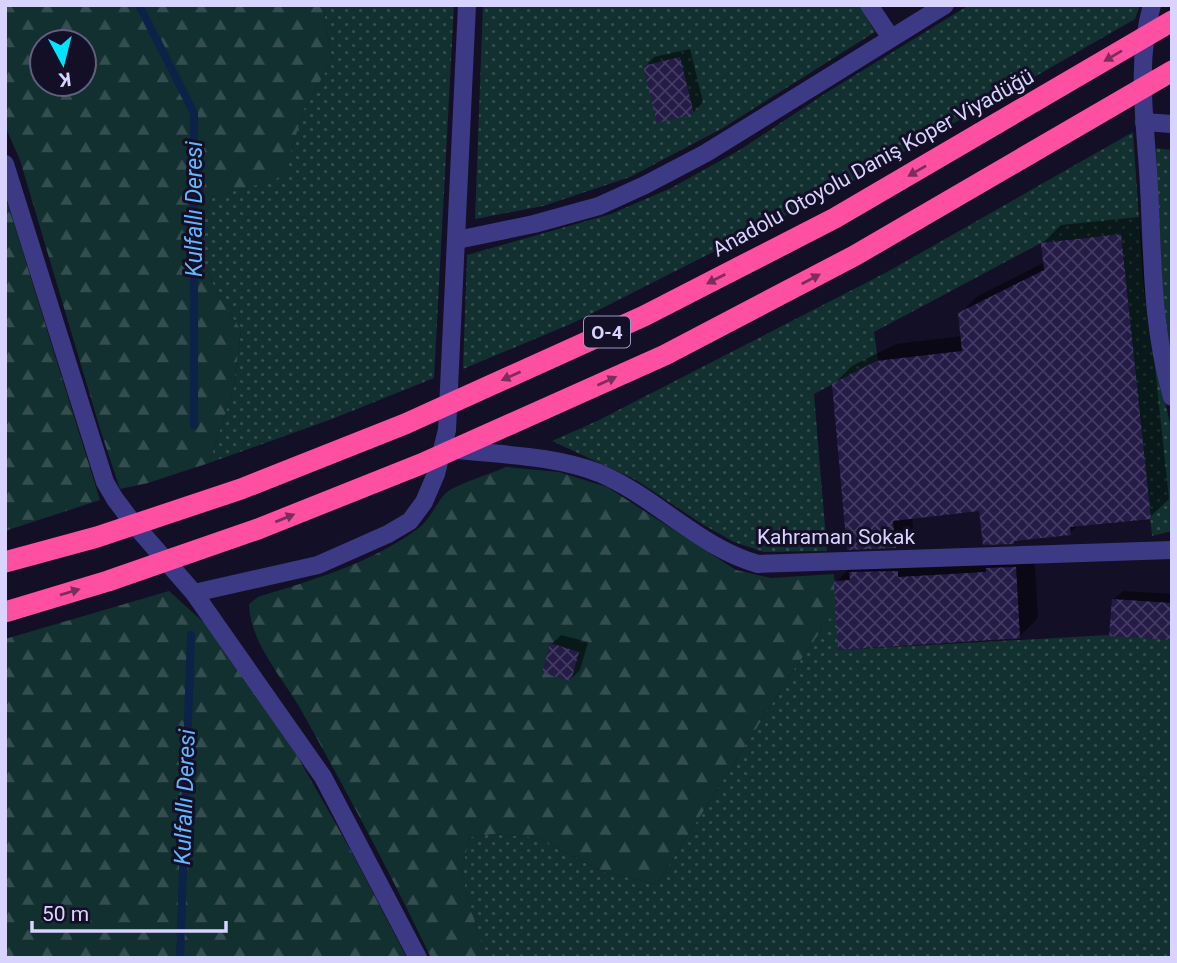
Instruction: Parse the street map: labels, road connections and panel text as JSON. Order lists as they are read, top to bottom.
{
  "streets": {
    "highway": ["Anadolu Otoyolu Daniş Koper Viyadüğü", "O-4"],
    "street": ["Kahraman Sokak"]
  },
  "water": ["Kulfallı Deresi"],
  "scale_bar": "50 m",
  "north": "bottom"
}
